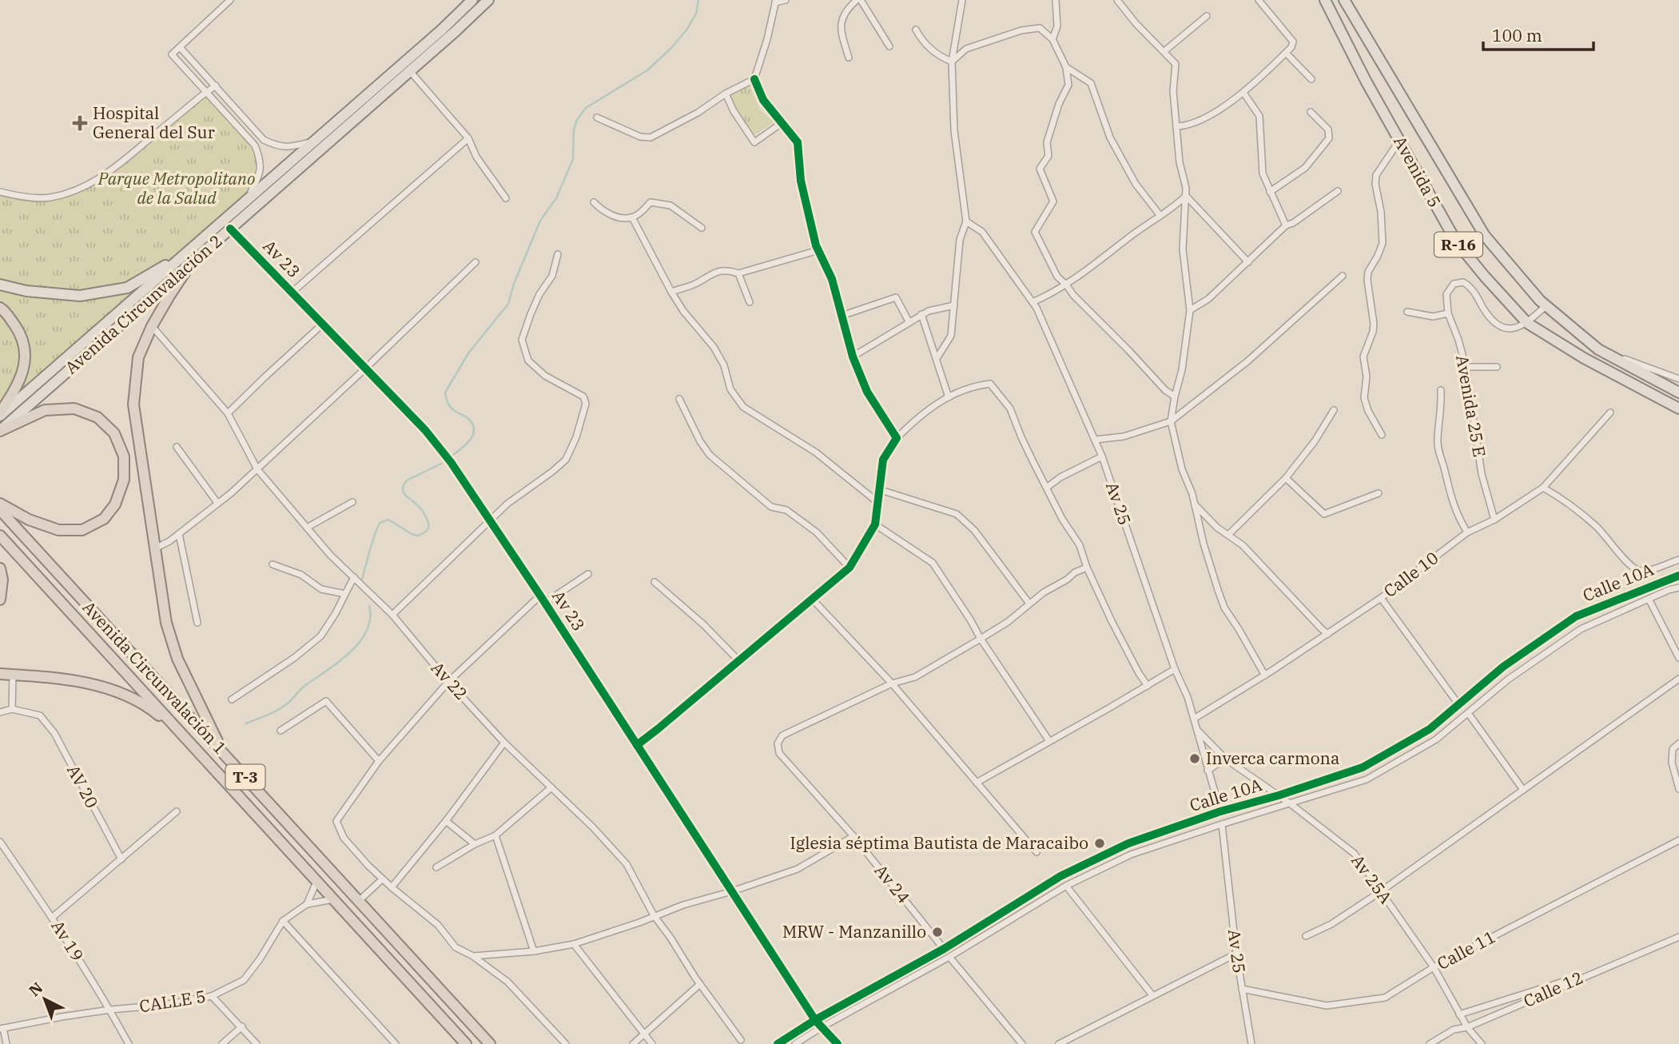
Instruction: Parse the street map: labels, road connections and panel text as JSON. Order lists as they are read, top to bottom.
{
  "streets": {
    "highway": ["Avenida Circunvalación 1", "T-3"],
    "main road": ["Avenida 5", "R-16", "Avenida Circunvalación 2"],
    "street": [
      "Av 23",
      "Avenida 25 E",
      "Av 25",
      "Calle 10",
      "Calle 10A",
      "Av 22",
      "AV 20",
      "Av 25A",
      "Av 24",
      "Av 19",
      "Calle 11",
      "Calle 12",
      "CALLE 5"
    ]
  },
  "crossings": [
    ["Avenida 5", "Avenida 25 E"],
    ["Av 23", "Avenida Circunvalación 2"],
    ["Av 23", "Calle 10A"],
    ["Avenida 25 E", "Calle 10"],
    ["Av 25", "Calle 10"],
    ["Av 25", "Calle 10A"],
    ["Av 25", "Av 25A"],
    ["Av 25", "Calle 11"],
    ["Calle 10A", "Av 25A"],
    ["Calle 10A", "Av 24"],
    ["Av 25A", "Calle 11"],
    ["Av 25A", "Calle 12"],
    ["Av 19", "CALLE 5"]
  ],
  "parks": ["Parque Metropolitano de la Salud"],
  "places": {
    "health": ["Hospital General del Sur"],
    "other": ["Inverca carmona", "Iglesia séptima Bautista de Maracaibo", "MRW - Manzanillo"]
  },
  "scale_bar": "100 m",
  "north": "top left"
}
